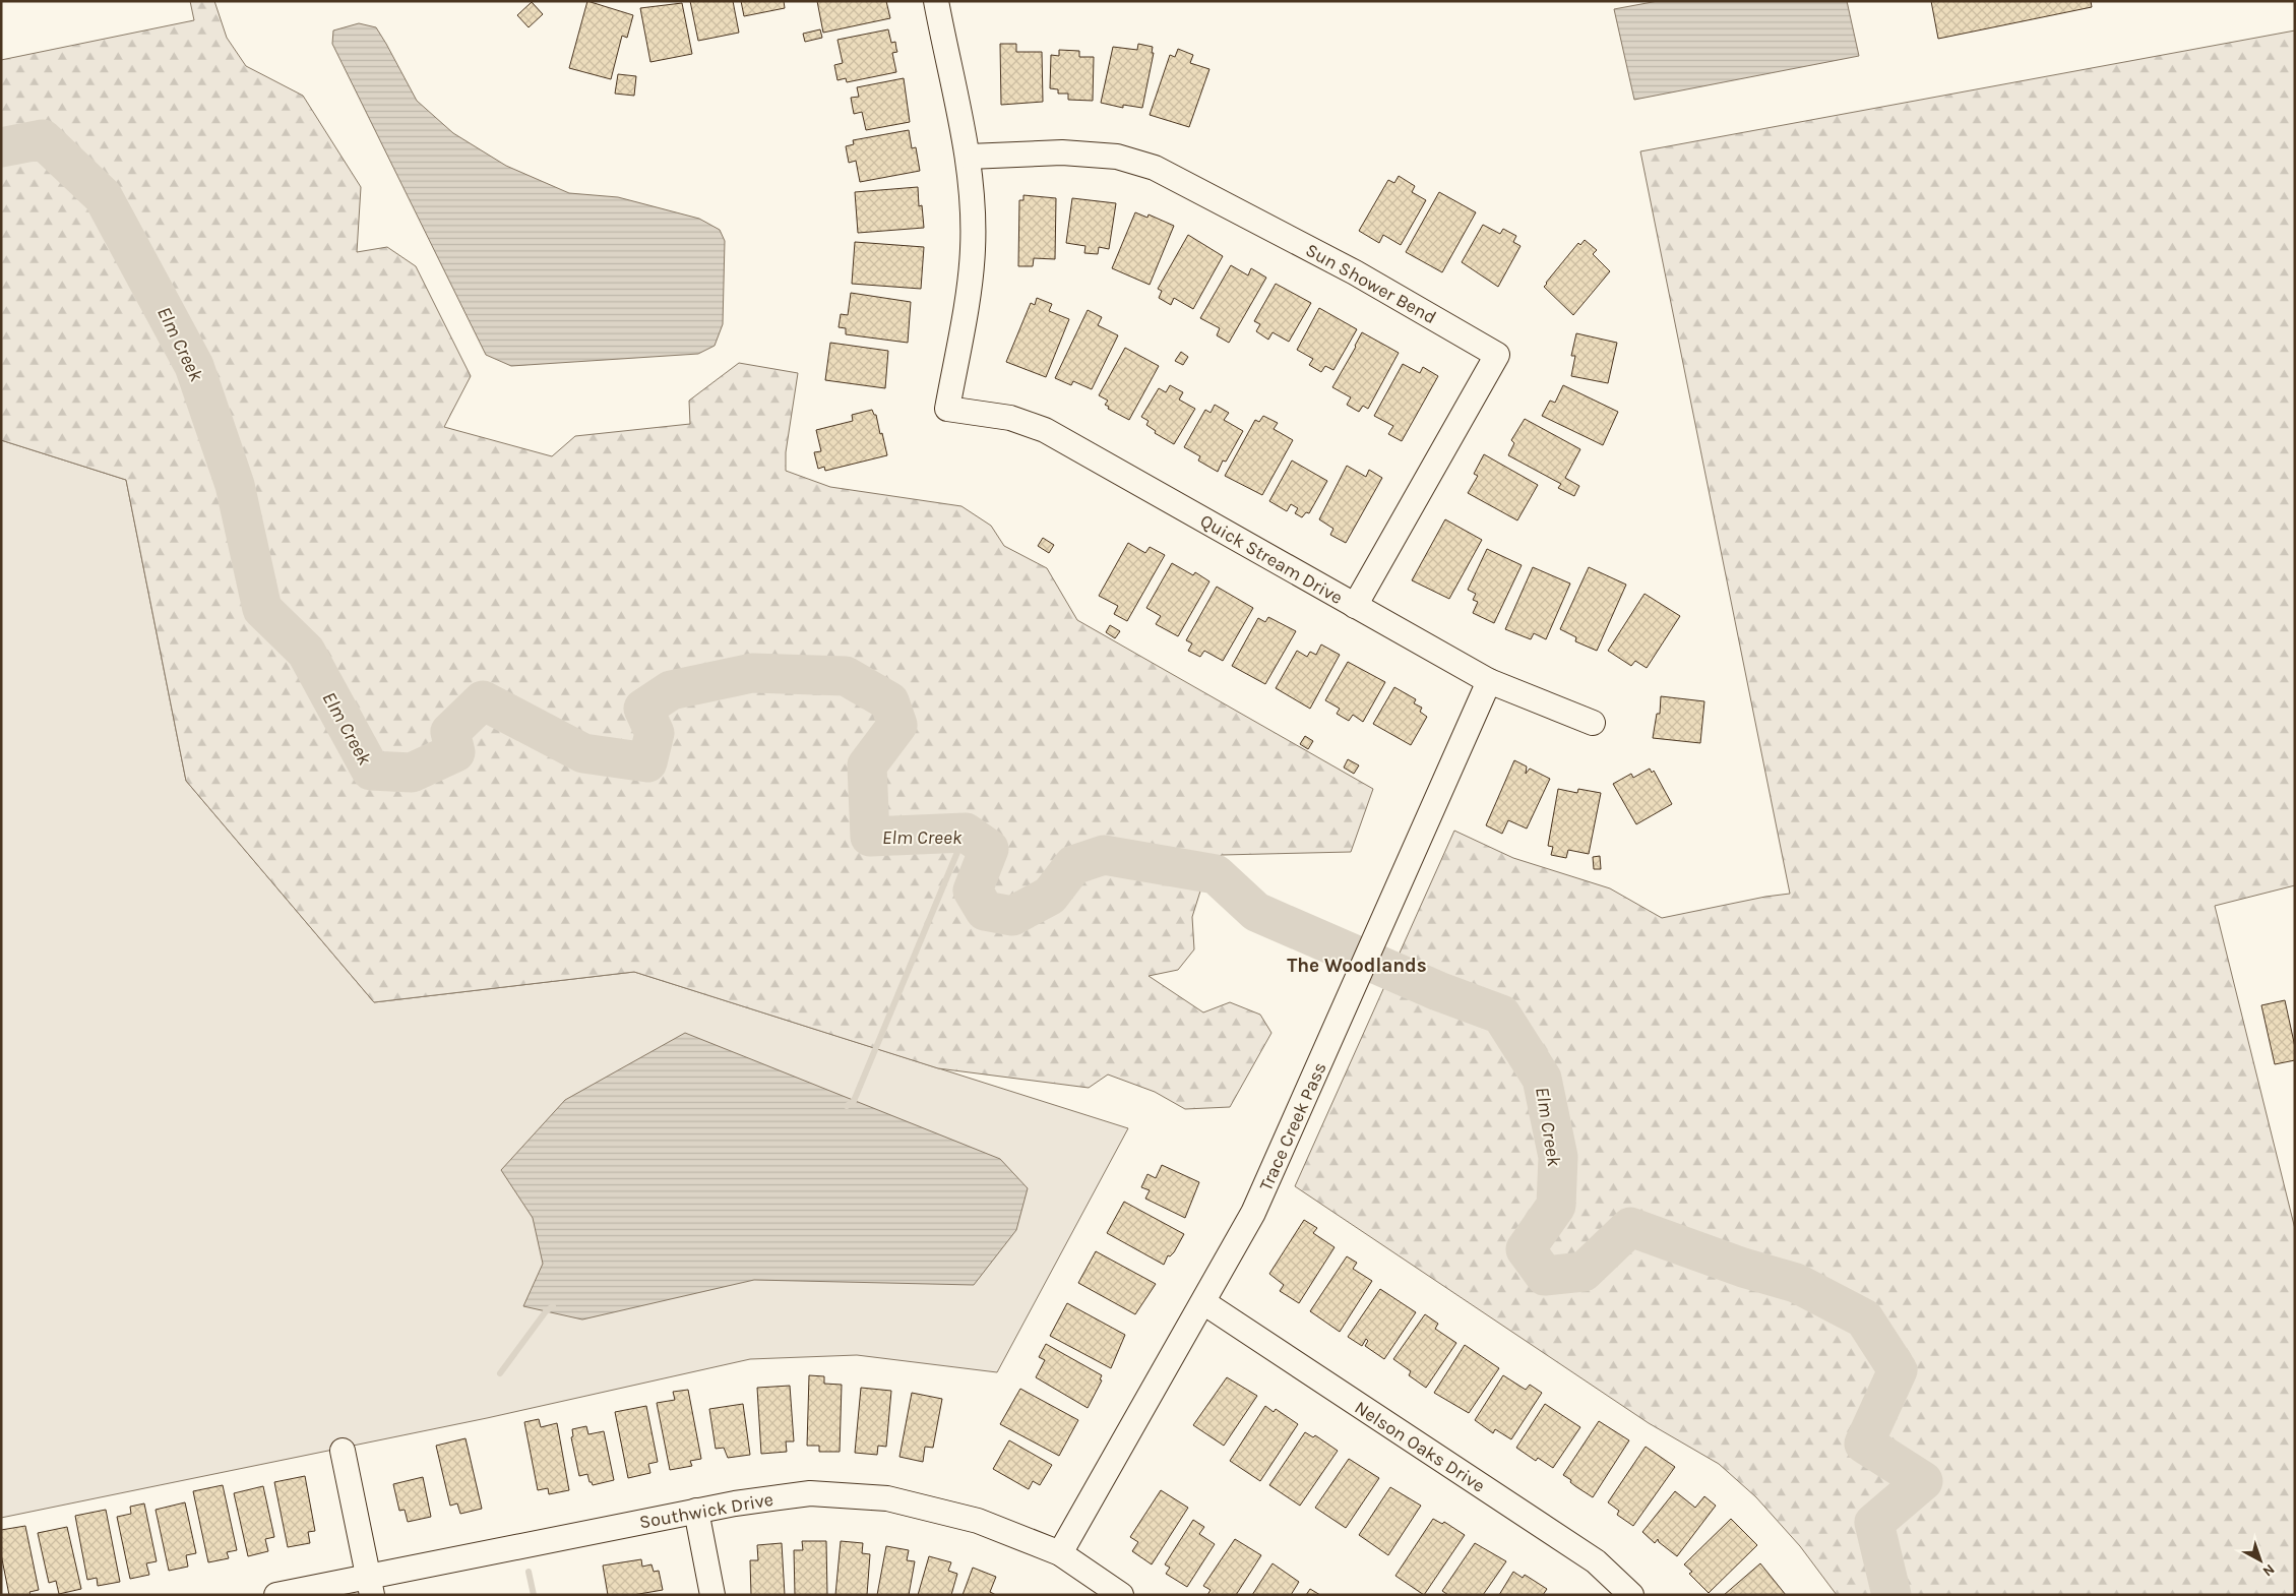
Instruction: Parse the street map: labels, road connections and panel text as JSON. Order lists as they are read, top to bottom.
{
  "streets": {
    "street": [
      "Sun Shower Bend",
      "Quick Stream Drive",
      "Trace Creek Pass",
      "Nelson Oaks Drive",
      "Southwick Drive"
    ]
  },
  "crossings": [
    ["Sun Shower Bend", "Quick Stream Drive"],
    ["Quick Stream Drive", "Trace Creek Pass"],
    ["Trace Creek Pass", "Nelson Oaks Drive"],
    ["Trace Creek Pass", "Southwick Drive"]
  ],
  "districts": ["The Woodlands"],
  "water": ["Elm Creek"],
  "north": "bottom right"
}
